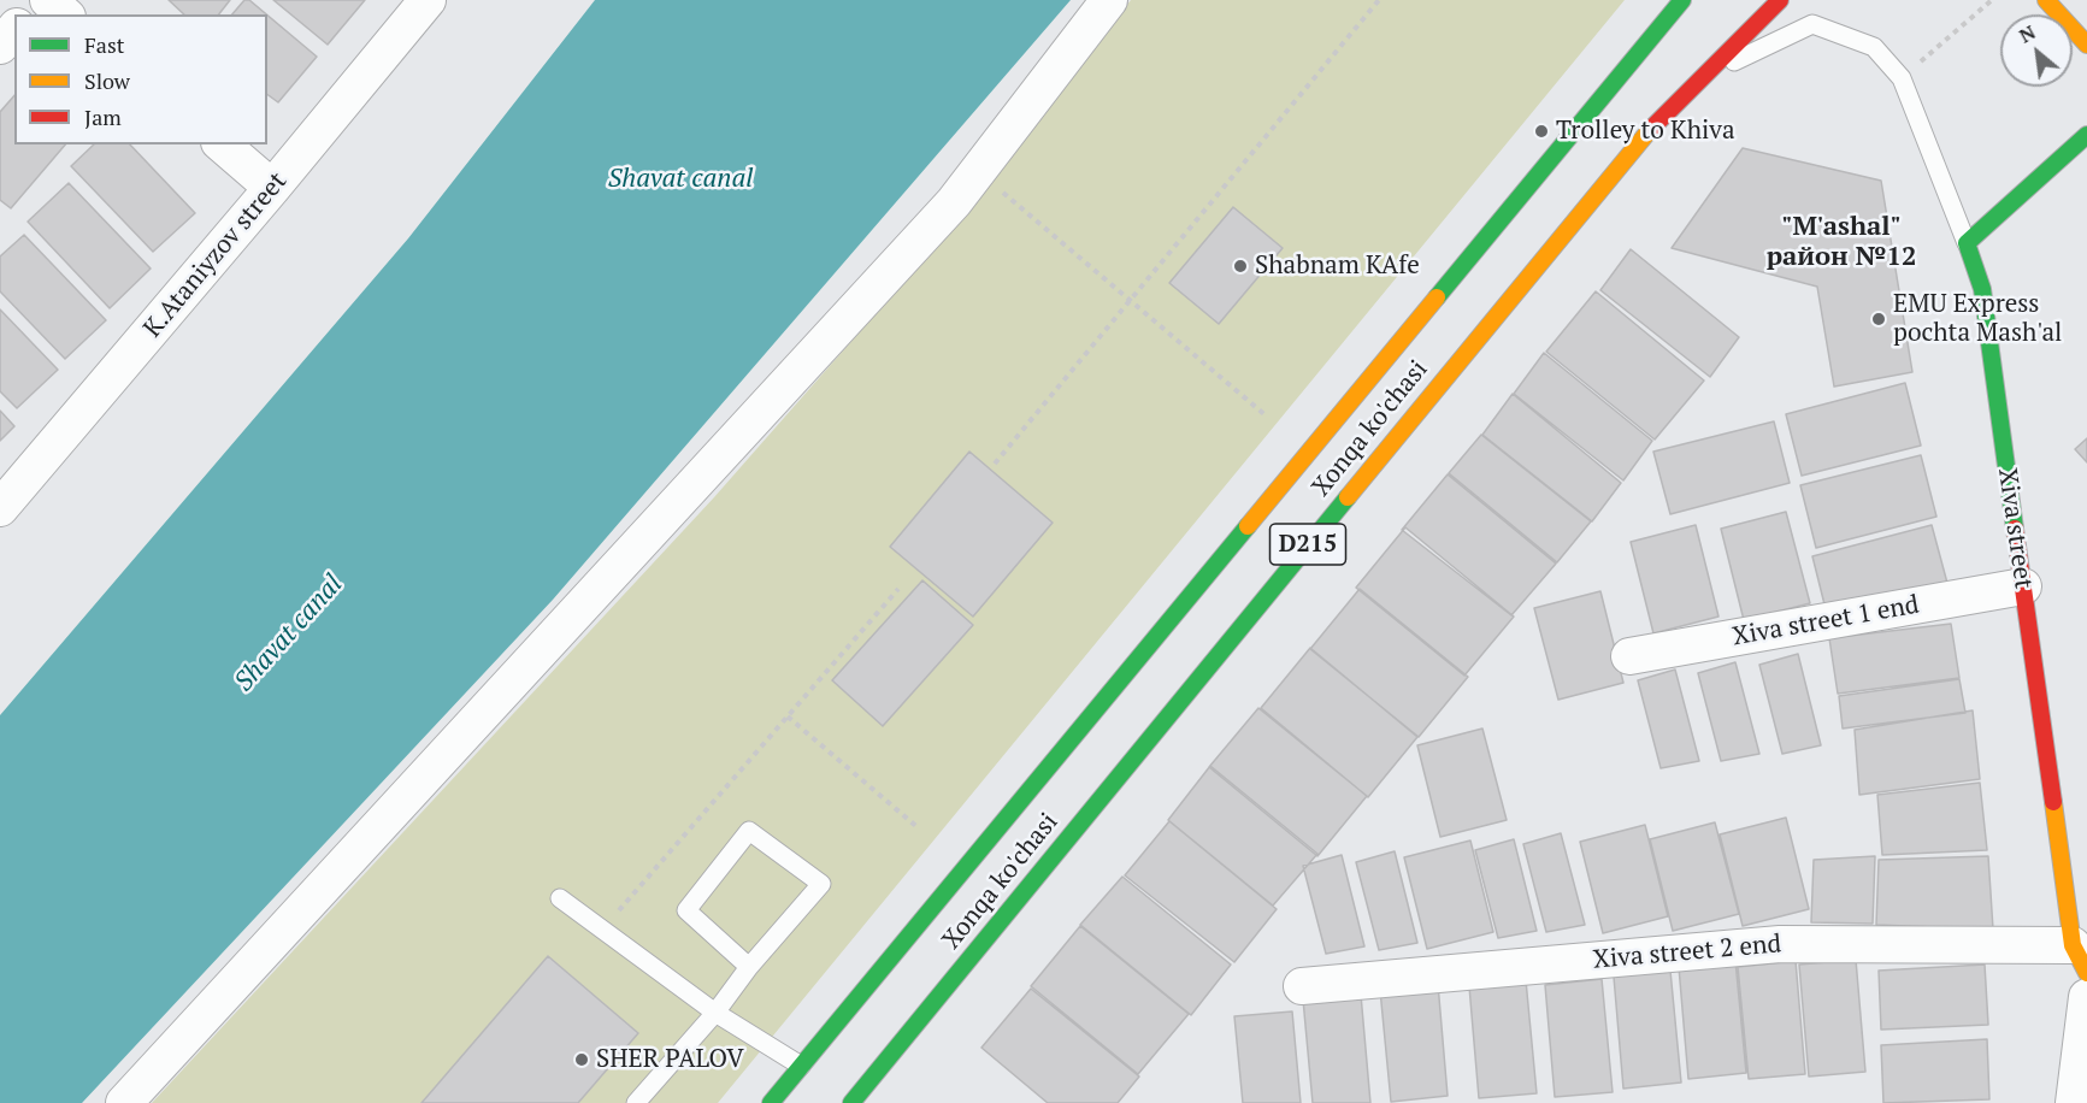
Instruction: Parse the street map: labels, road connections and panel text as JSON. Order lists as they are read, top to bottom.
{
  "streets": {
    "main road": ["Xonqa ko'chasi", "Xiva street", "D215"],
    "street": ["K.Ataniyzov street", "Xiva street 1 end", "Xiva street 2 end"]
  },
  "crossings": [
    ["Xiva street", "Xiva street 1 end"],
    ["Xiva street", "Xiva street 2 end"]
  ],
  "districts": ["\"M'ashal\" район №12"],
  "water": ["Shavat canal"],
  "places": [
    "Trolley to Khiva",
    "Shabnam KAfe",
    "EMU Express pochta Mash'al",
    "SHER PALOV"
  ],
  "legend": ["Fast", "Slow", "Jam"],
  "north": "top left"
}
